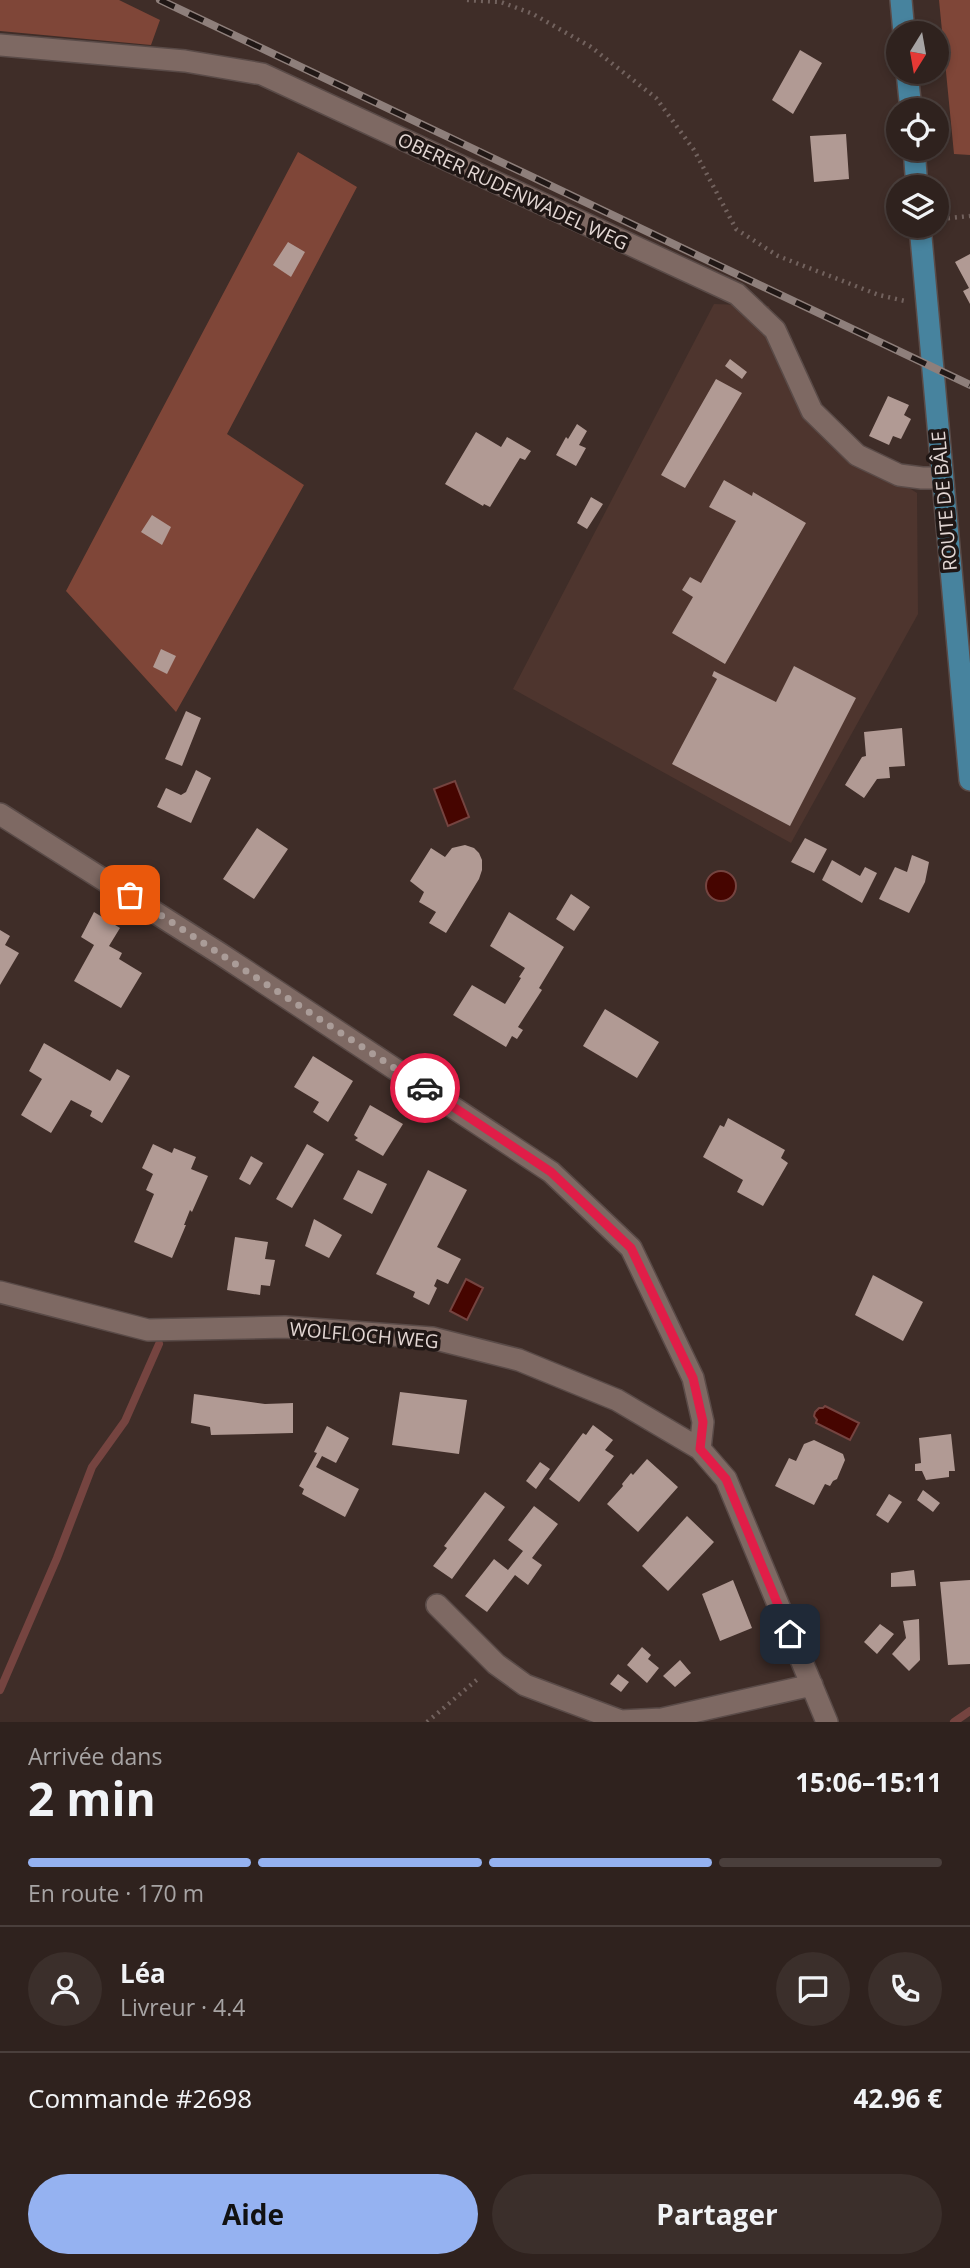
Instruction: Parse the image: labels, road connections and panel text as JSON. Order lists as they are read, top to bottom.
{
  "streets": {
    "main road": ["ROUTE DE BÂLE"],
    "street": ["OBERER RUDENWADEL WEG", "WOLFLOCH WEG"]
  },
  "crossings": [
    ["OBERER RUDENWADEL WEG", "ROUTE DE BÂLE"]
  ],
  "north": "bottom",
  "page": {
    "heading": ["2 min", "Arrivée dans", "15:06–15:11"],
    "panel": [
      "Léa",
      "Livreur · 4.4",
      "Commande #2698",
      "42.96 €"
    ],
    "bar": "En route · 170 m",
    "buttons": ["Aide", "Partager"]
  }
}
